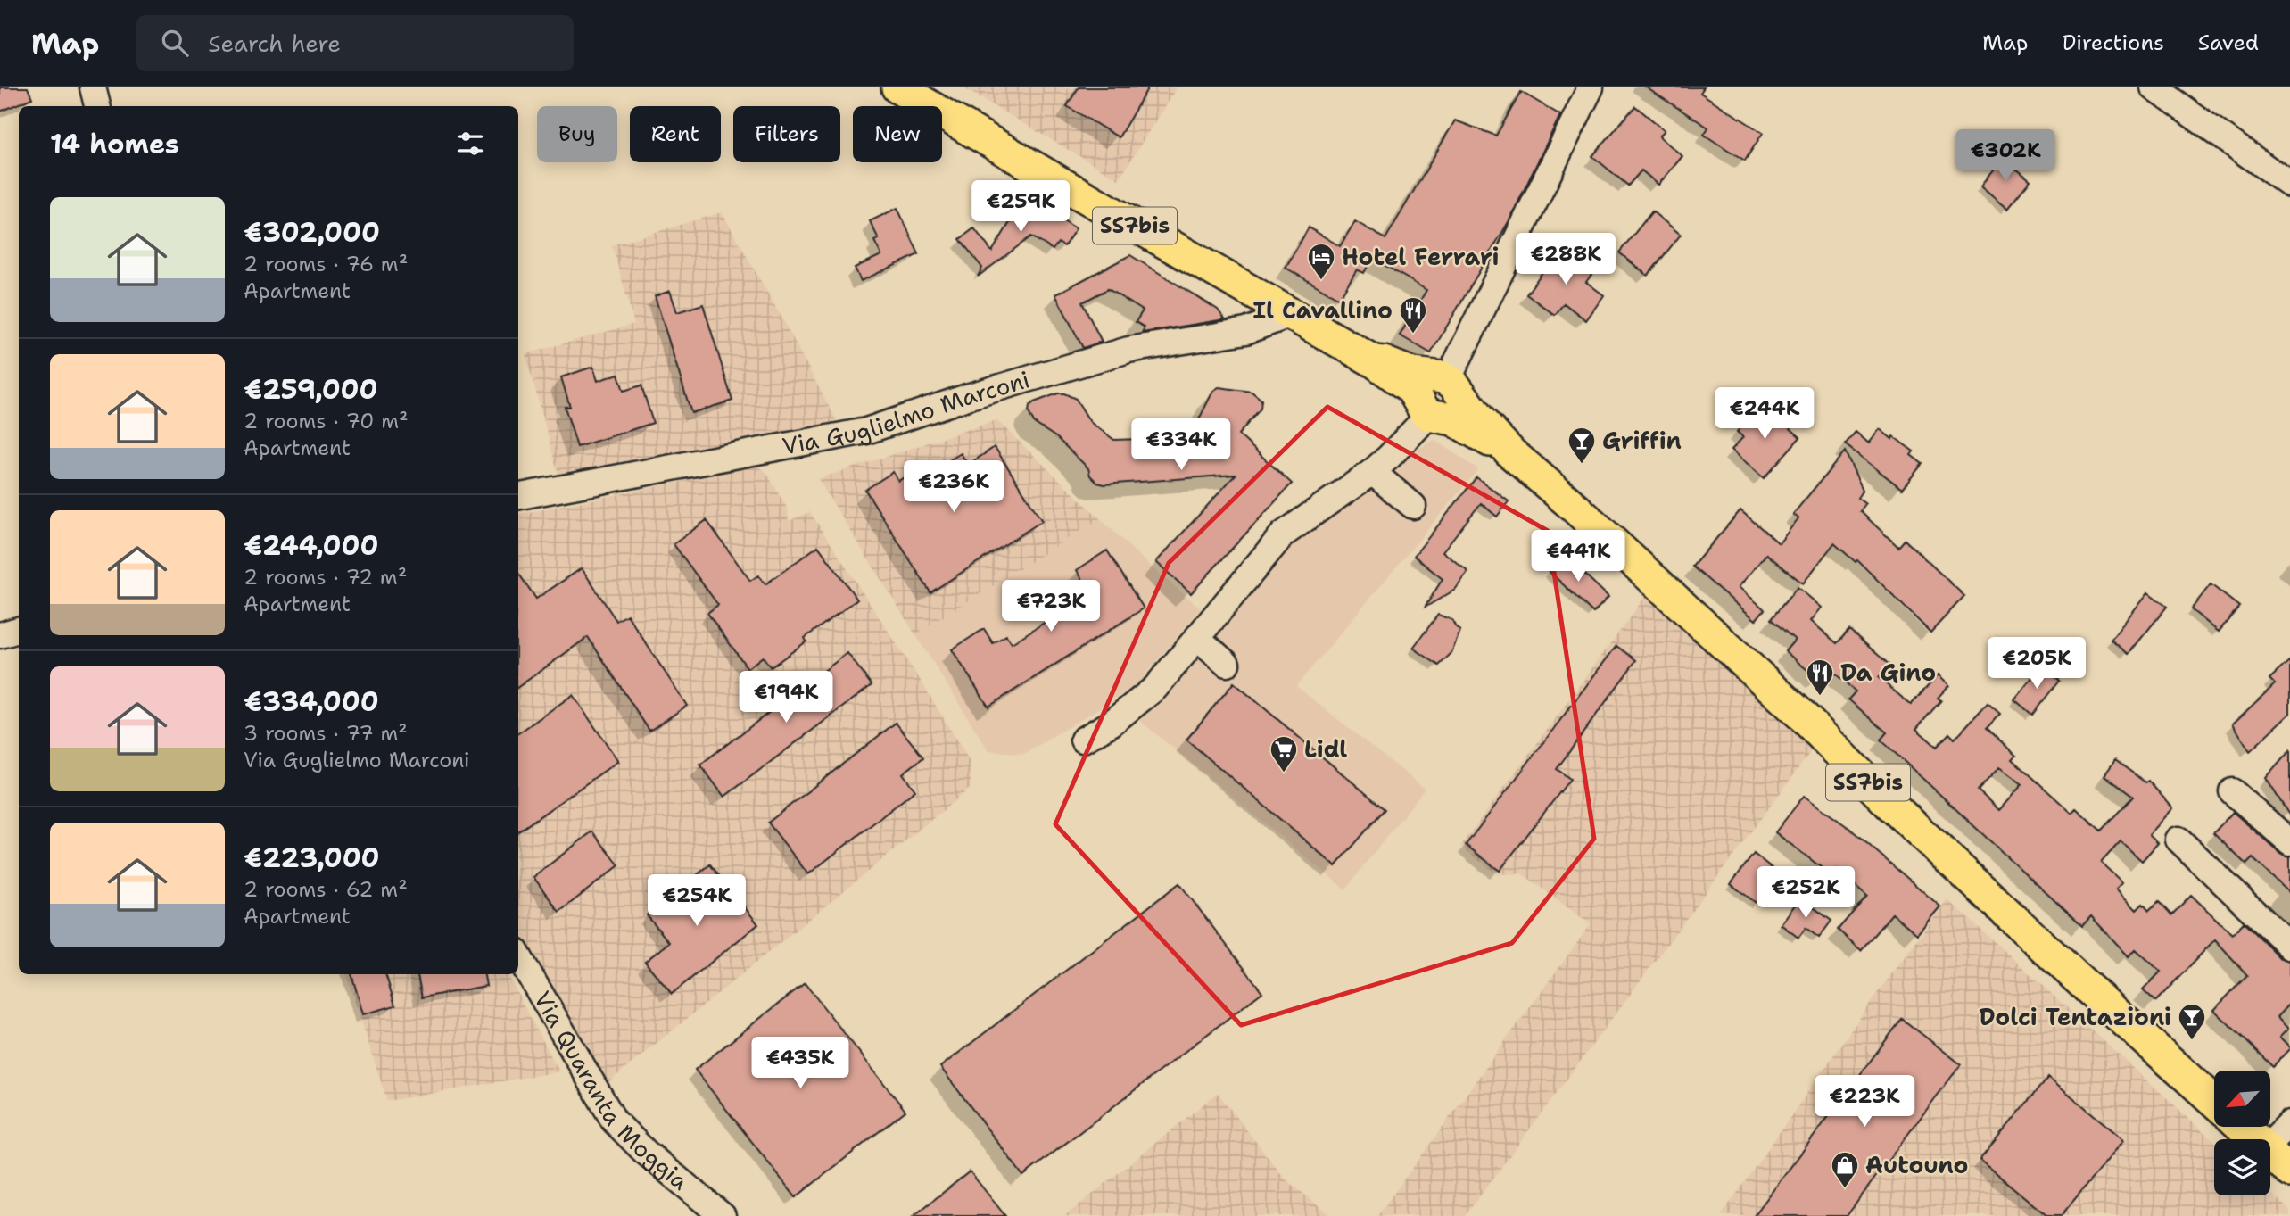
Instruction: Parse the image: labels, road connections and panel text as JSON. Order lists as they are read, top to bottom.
{
  "streets": {
    "main road": ["SS7bis"],
    "street": ["Via Guglielmo Marconi", "Via Quaranta Moggia"]
  },
  "crossings": [
    ["SS7bis", "Via Guglielmo Marconi"]
  ],
  "places": {
    "hotel": ["Hotel Ferrari"],
    "restaurant": ["Il Cavallino", "Da Gino"],
    "bar": ["Griffin", "Dolci Tentazioni"],
    "supermarket": ["Lidl"],
    "shop": ["Autouno"]
  },
  "north": "bottom left",
  "page": {
    "header": "Map",
    "search": "Search here",
    "nav": ["Map", "Directions", "Saved"],
    "chip": [
      "Buy",
      "Rent",
      "Filters",
      "New"
    ],
    "heading": "14 homes",
    "price": [
      "€302K",
      "€259K",
      "€288K",
      "€244K",
      "€334K",
      "€236K",
      "€441K",
      "€723K",
      "€205K",
      "€194K",
      "€252K",
      "€254K",
      "€435K",
      "€223K"
    ],
    "list": [
      {
        "name": "€302,000",
        "note": "2 rooms · 76 m² · Apartment"
      },
      {
        "name": "€259,000",
        "note": "2 rooms · 70 m² · Apartment"
      },
      {
        "name": "€244,000",
        "note": "2 rooms · 72 m² · Apartment"
      },
      {
        "name": "€334,000",
        "note": "3 rooms · 77 m² · Via Guglielmo Marconi"
      },
      {
        "name": "€223,000",
        "note": "2 rooms · 62 m² · Apartment"
      }
    ]
  }
}
